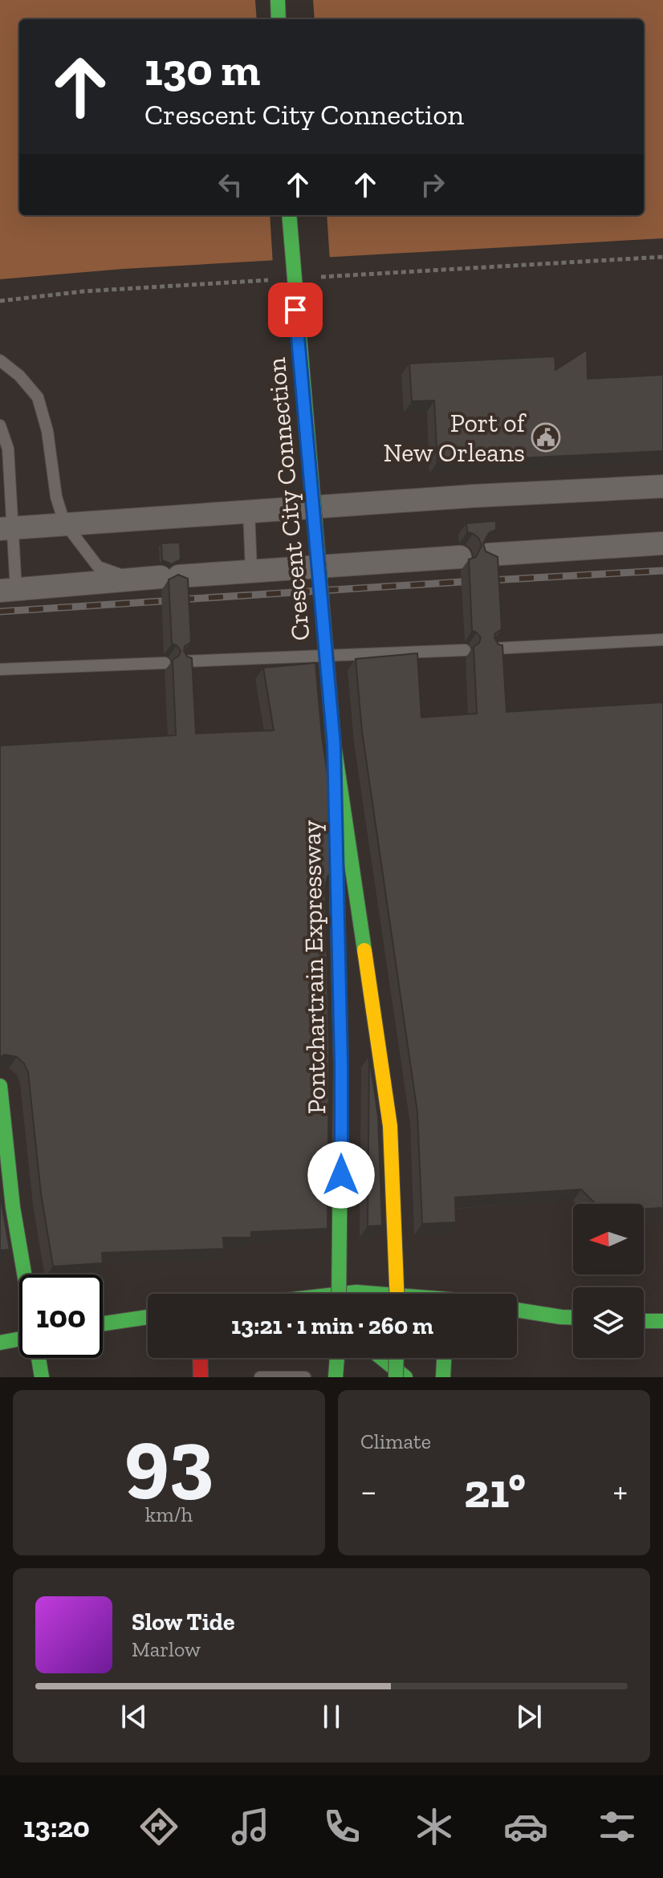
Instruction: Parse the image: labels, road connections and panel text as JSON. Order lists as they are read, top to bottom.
{
  "streets": {
    "main road": ["Crescent City Connection", "Pontchartrain Expressway"]
  },
  "crossings": [
    ["Crescent City Connection", "Pontchartrain Expressway"]
  ],
  "places": {
    "public building": ["Port of New Orleans"]
  },
  "north": "left",
  "page": {
    "turn": ["130 m", "Crescent City Connection"],
    "limit": "100",
    "trip": "13:21 · 1 min · 260 m",
    "tile": [
      ["93", "km/h"],
      "Climate"
    ],
    "heat": ["−", "21°", "+"],
    "song": ["Slow Tide", "Marlow"],
    "tabs": "13:20"
  }
}
